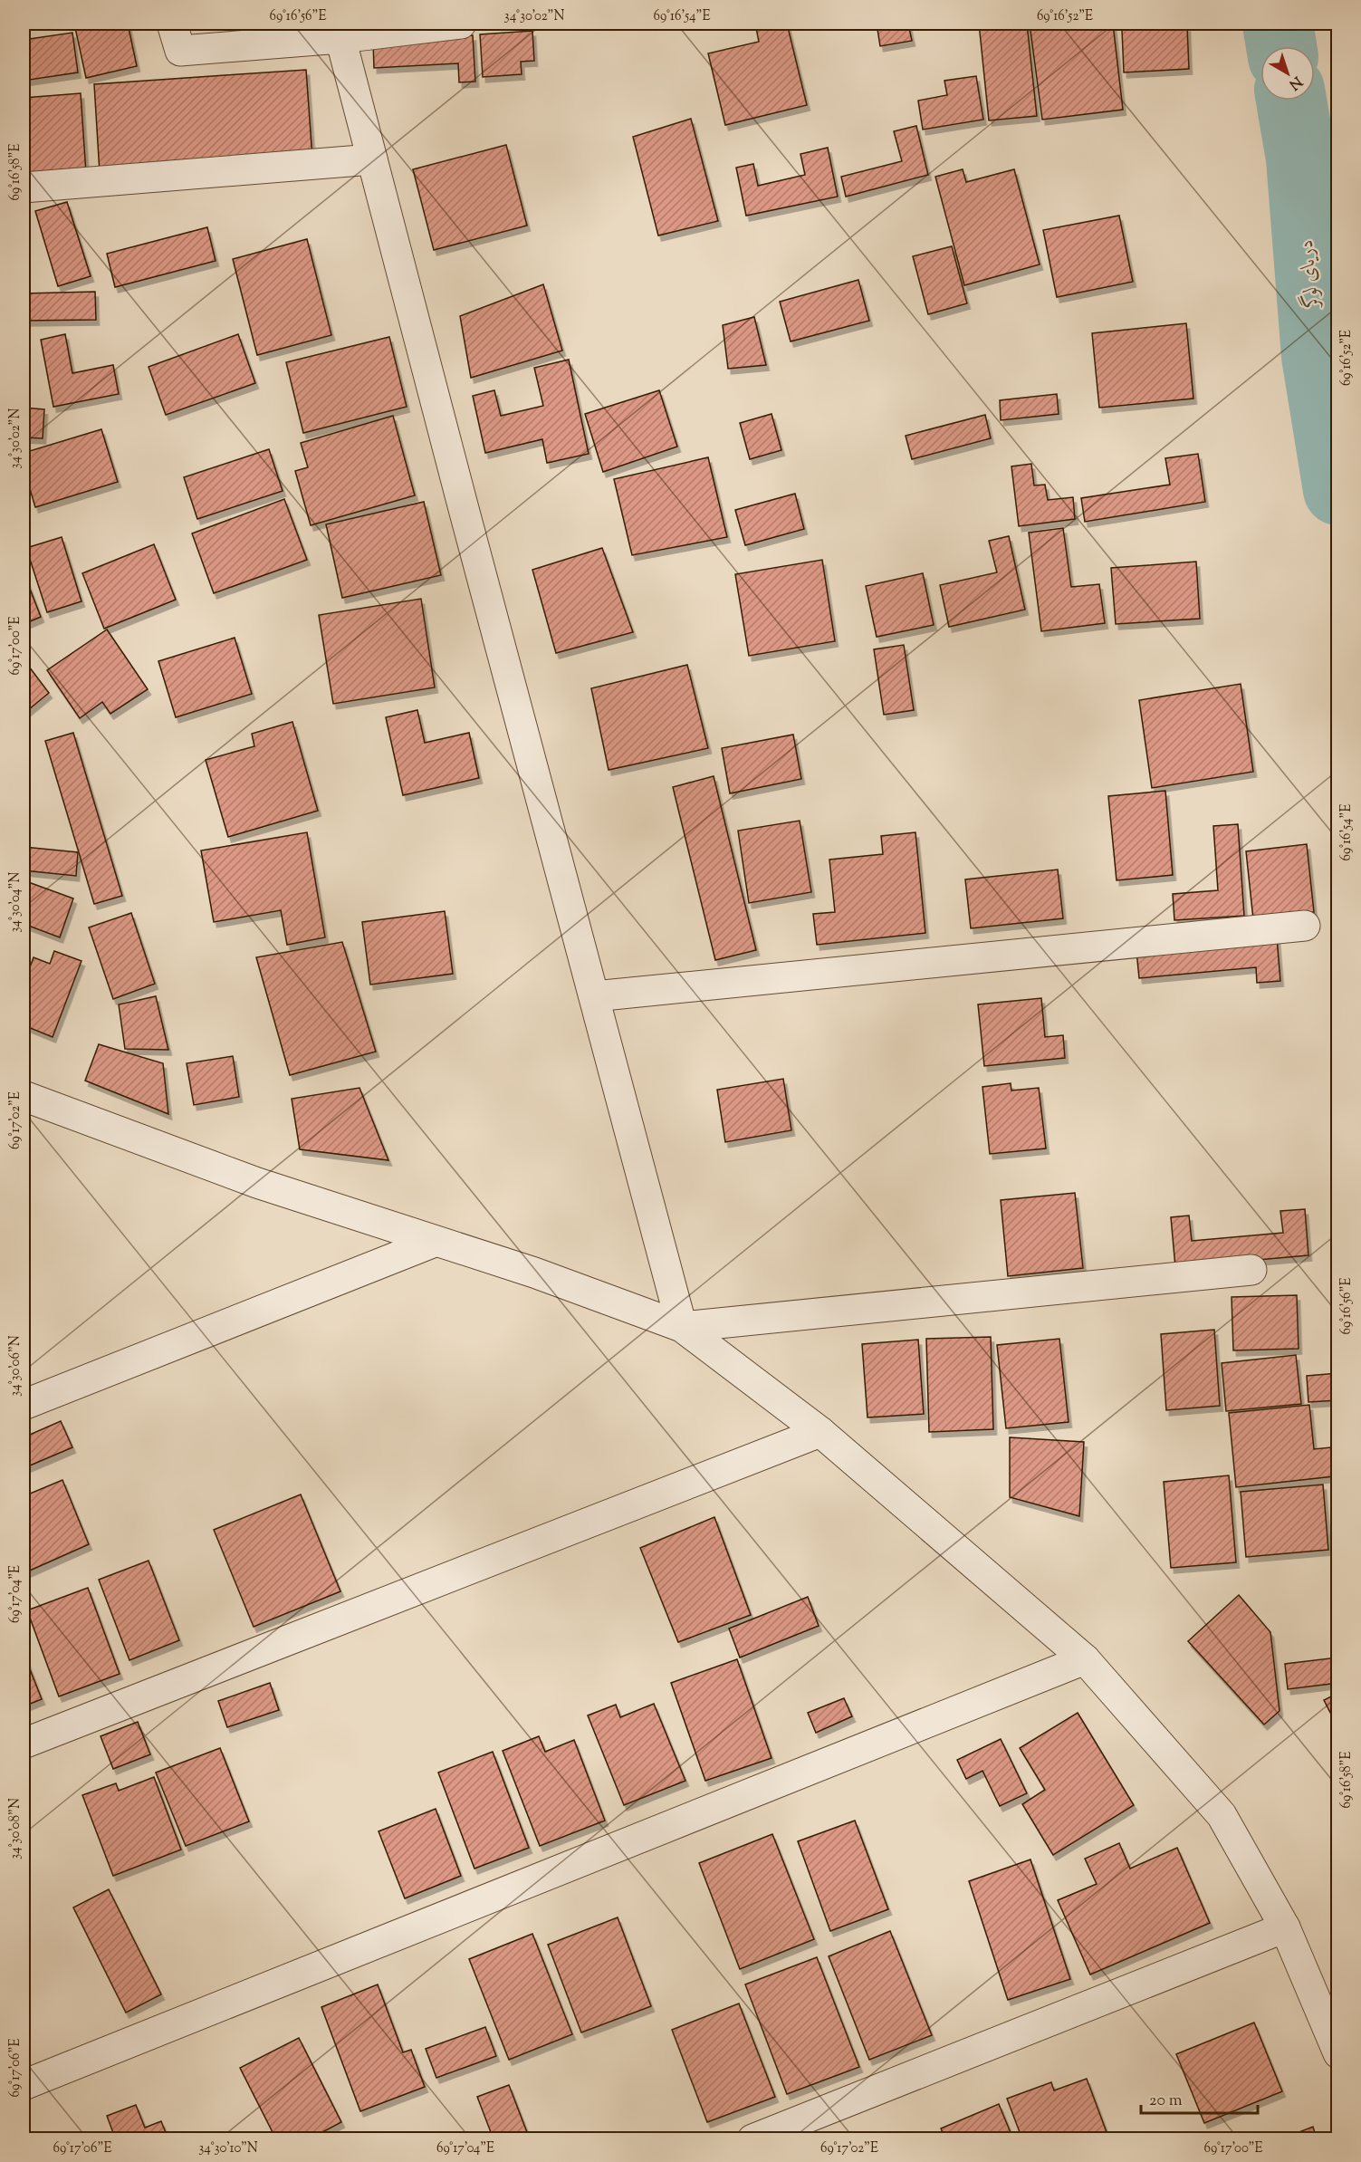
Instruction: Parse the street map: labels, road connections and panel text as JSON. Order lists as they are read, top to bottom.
{
  "water": ["دریای لوگر"],
  "scale_bar": "20 m",
  "north": "bottom right",
  "coordinates": [
    "69°16'56\"E",
    "34°30'02\"N",
    "69°16'54\"E",
    "69°16'52\"E",
    "69°16'58\"E",
    "69°17'00\"E",
    "34°30'04\"N",
    "69°17'02\"E",
    "34°30'06\"N",
    "69°17'04\"E",
    "34°30'08\"N",
    "69°17'06\"E",
    "34°30'10\"N"
  ]
}
